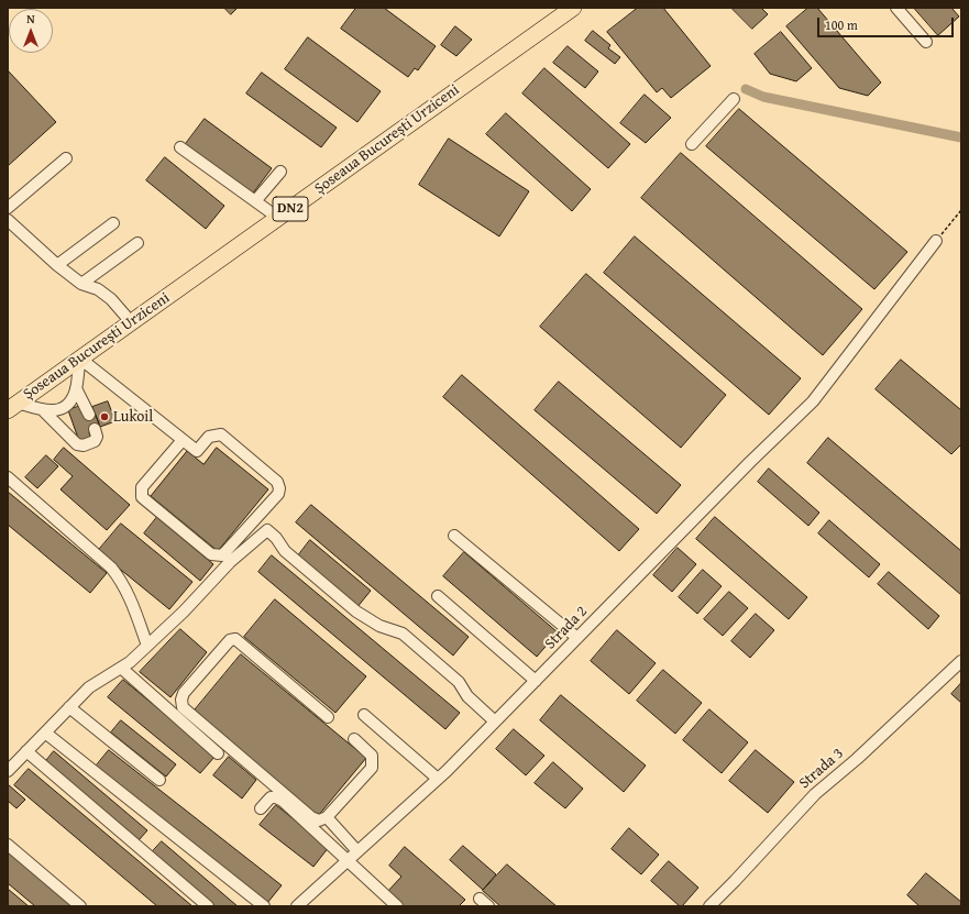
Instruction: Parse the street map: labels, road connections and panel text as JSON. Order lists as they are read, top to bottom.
{
  "streets": {
    "highway": ["Șoseaua București Urziceni", "DN2"],
    "lane": ["Strada 2", "Strada 3"]
  },
  "places": ["Lukoil"],
  "scale_bar": "100 m",
  "north": "top"
}
